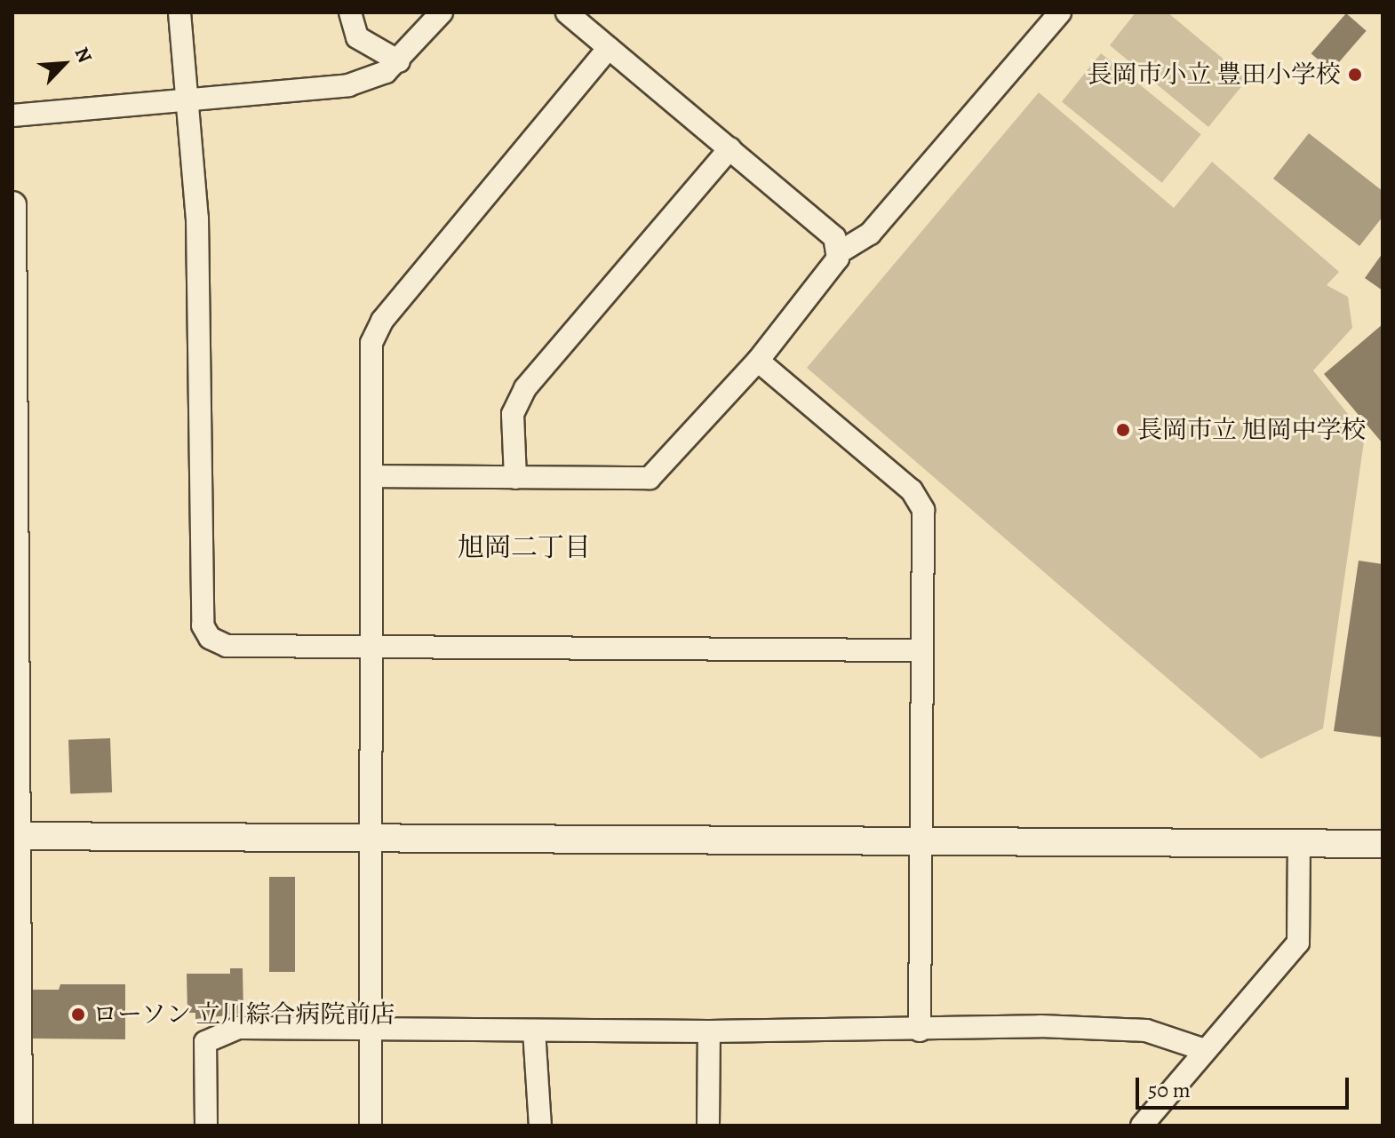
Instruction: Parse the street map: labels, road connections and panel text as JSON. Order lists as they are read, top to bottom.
{
  "districts": ["旭岡二丁目"],
  "places": ["長岡市小立 豊田小学校", "長岡市立 旭岡中学校", "ローソン 立川綜合病院前店"],
  "scale_bar": "50 m",
  "north": "top right"
}
